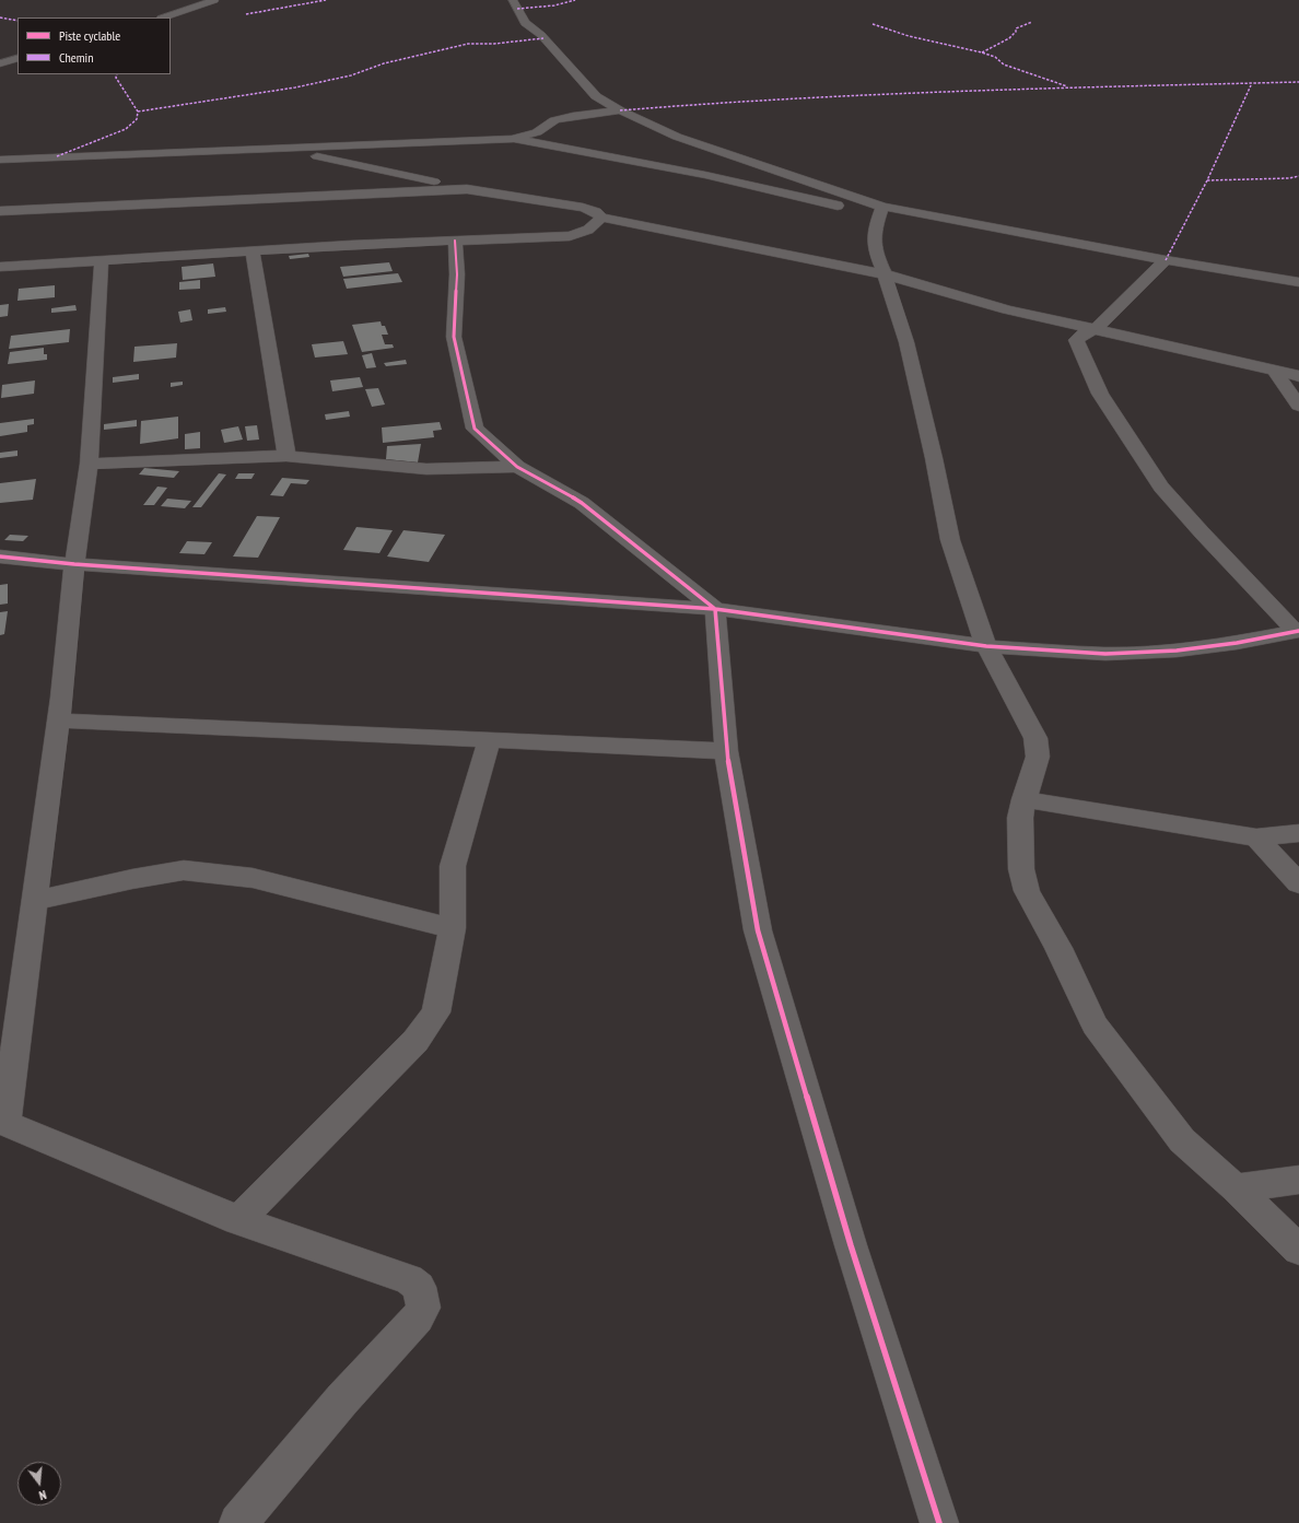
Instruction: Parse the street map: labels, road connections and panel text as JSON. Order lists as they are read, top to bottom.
{
  "legend": ["Piste cyclable", "Chemin"],
  "north": "bottom"
}
